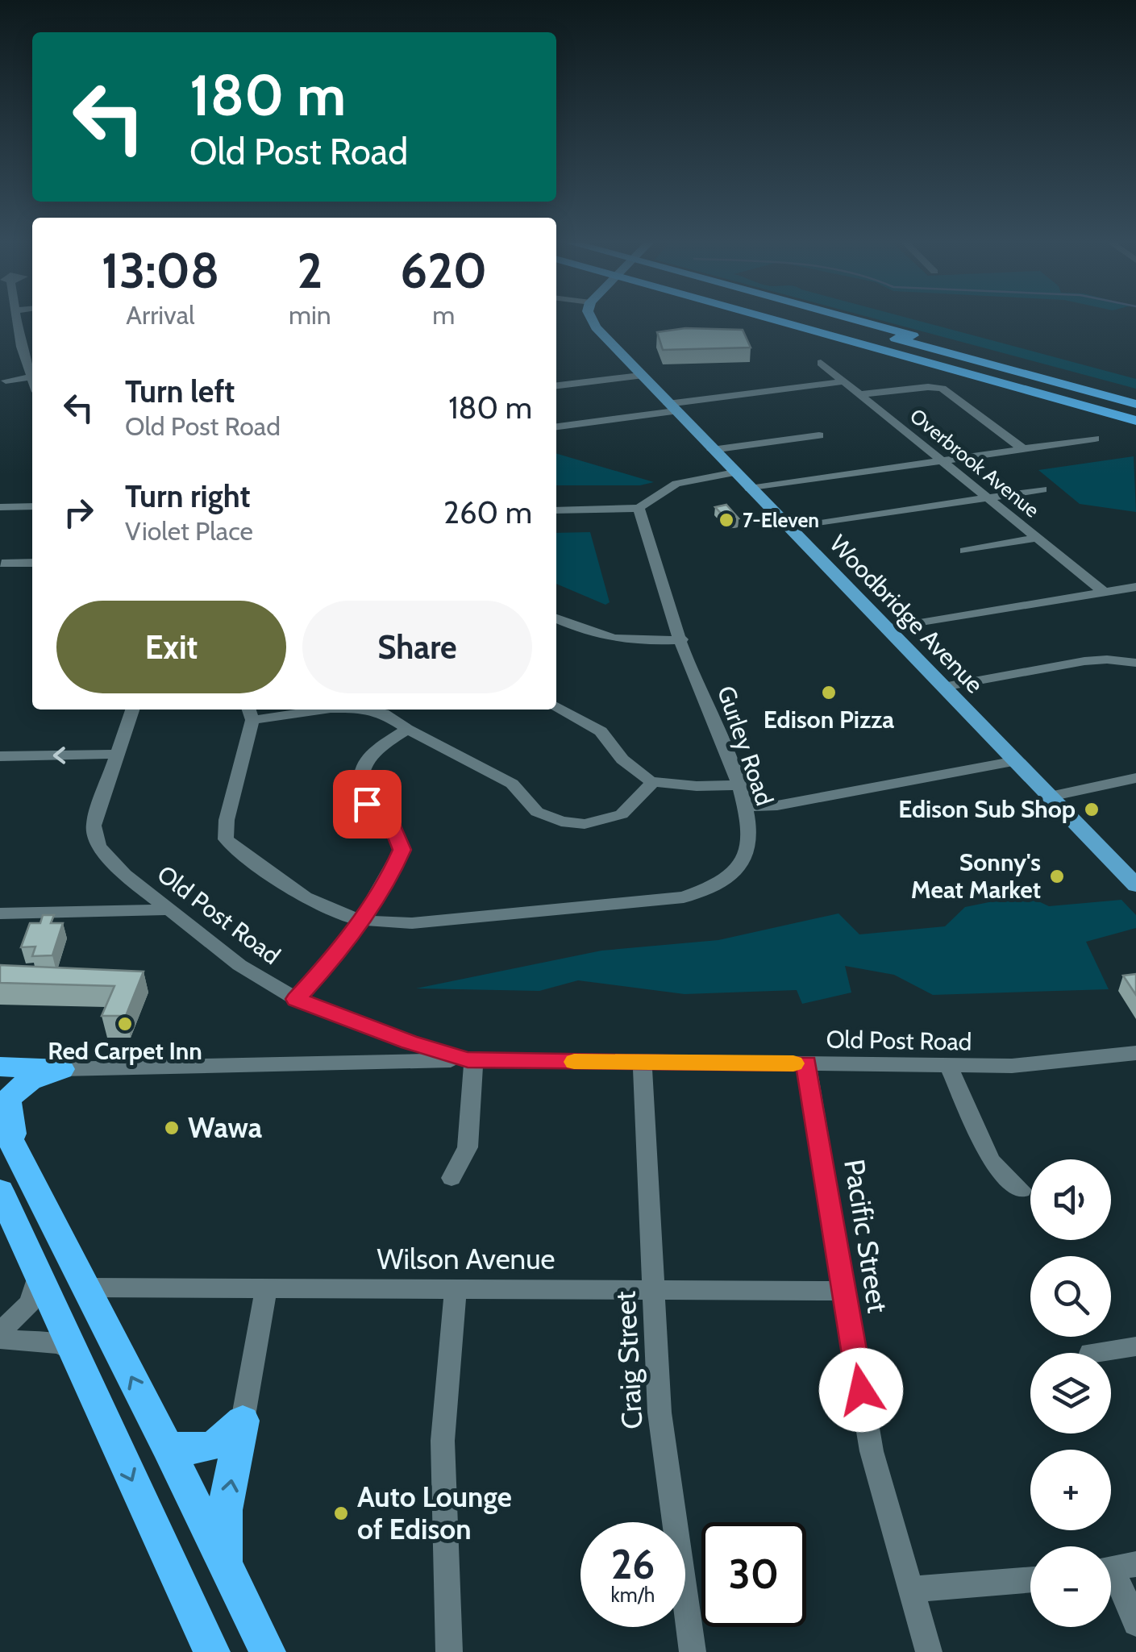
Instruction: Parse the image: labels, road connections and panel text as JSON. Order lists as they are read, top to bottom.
{
  "streets": {
    "main road": ["Woodbridge Avenue"],
    "street": [
      "Overbrook Avenue",
      "Gurley Road",
      "Old Post Road",
      "Pacific Street",
      "Wilson Avenue",
      "Craig Street"
    ]
  },
  "crossings": [
    ["Old Post Road", "Pacific Street"],
    ["Old Post Road", "Craig Street"],
    ["Pacific Street", "Wilson Avenue"],
    ["Wilson Avenue", "Craig Street"]
  ],
  "places": [
    "7-Eleven",
    "Edison Pizza",
    "Edison Sub Shop",
    "Sonny's Meat Market",
    "Red Carpet Inn",
    "Wawa",
    "Auto Lounge of Edison"
  ],
  "page": {
    "turn": ["180 m", "Old Post Road"],
    "eta": [
      "13:08",
      "Arrival",
      "2",
      "min",
      "620",
      "m"
    ],
    "list": [
      {
        "name": "Turn left",
        "note": "Old Post Road",
        "value": "180 m"
      },
      {
        "name": "Turn right",
        "note": "Violet Place",
        "value": "260 m"
      }
    ],
    "buttons": ["Exit", "Share"],
    "map_buttons": ["+", "−"],
    "speed": "26 km/h",
    "limit": "30"
  }
}
